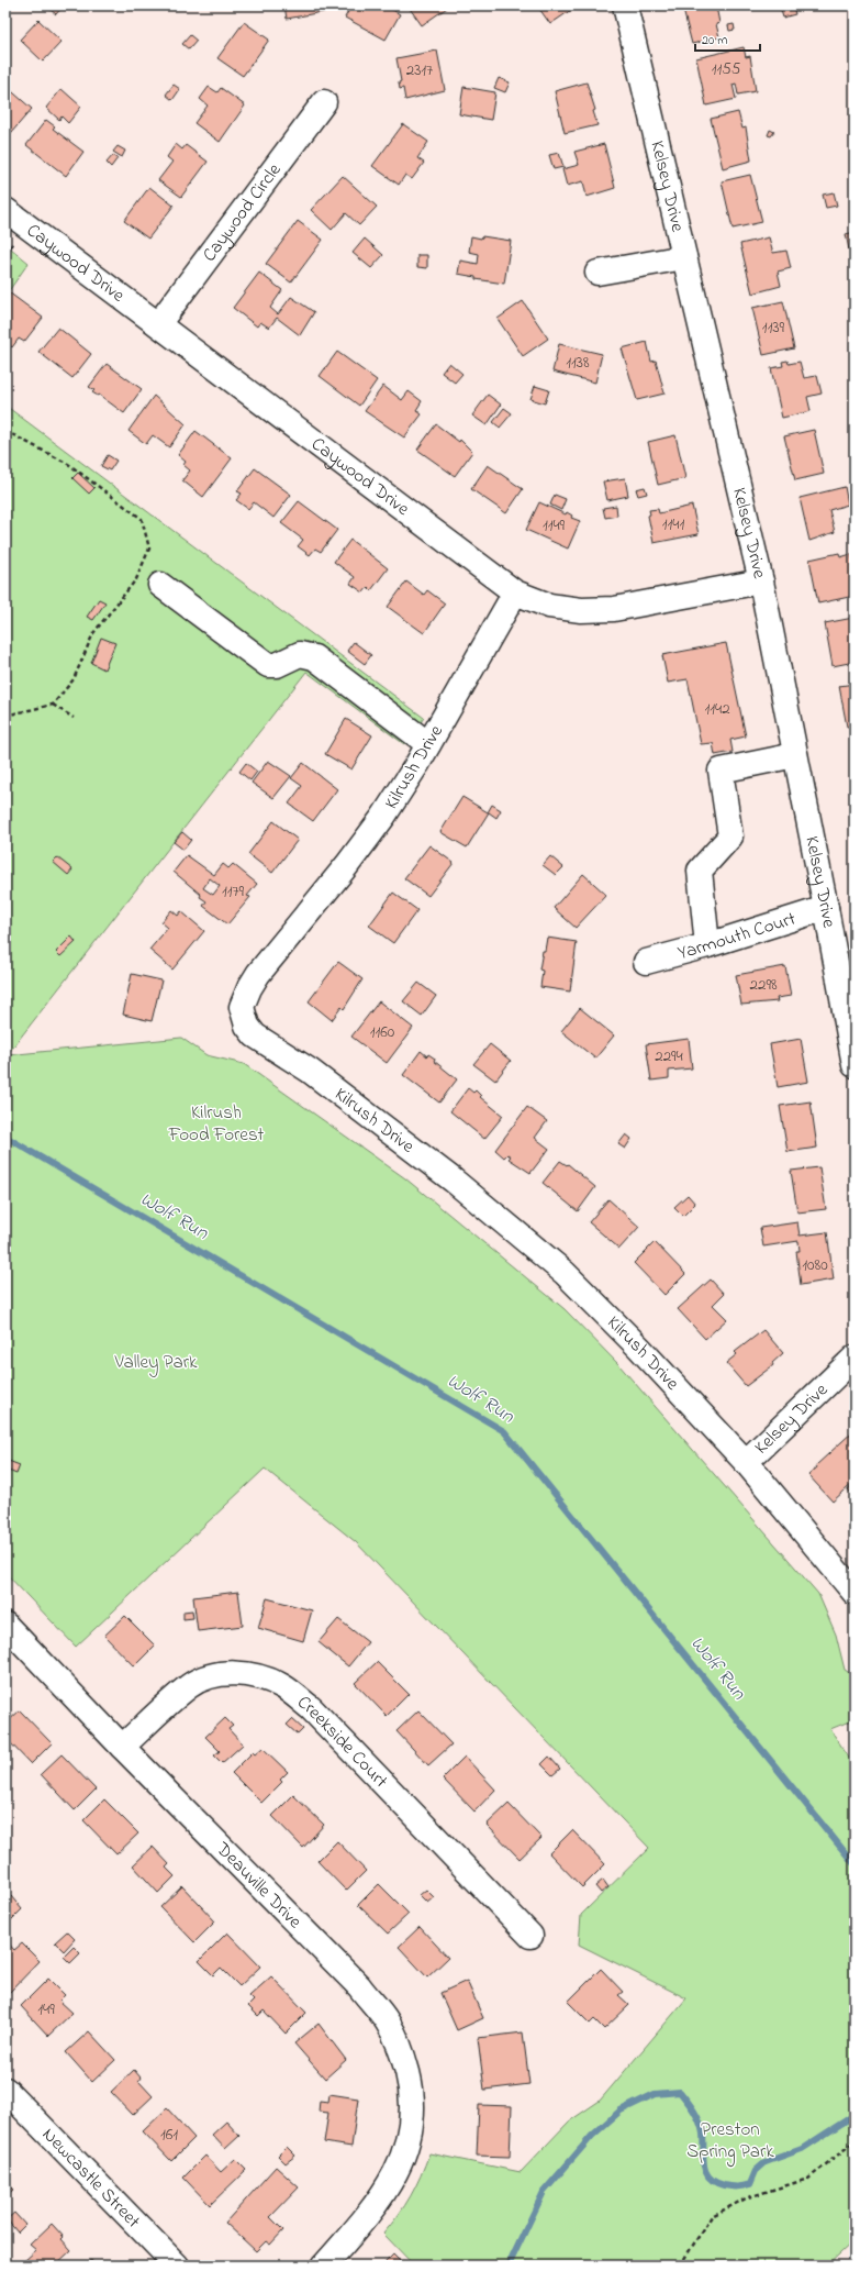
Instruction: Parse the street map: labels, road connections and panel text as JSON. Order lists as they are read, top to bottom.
{
  "streets": {
    "street": [
      "Kelsey Drive",
      "Caywood Circle",
      "Caywood Drive",
      "Kilrush Drive",
      "Yarmouth Court",
      "Creekside Court",
      "Deauville Drive",
      "Newcastle Street"
    ]
  },
  "crossings": [
    ["Kelsey Drive", "Caywood Drive"],
    ["Kelsey Drive", "Kilrush Drive"],
    ["Kelsey Drive", "Yarmouth Court"],
    ["Caywood Circle", "Caywood Drive"],
    ["Caywood Drive", "Kilrush Drive"],
    ["Creekside Court", "Deauville Drive"]
  ],
  "water": ["Wolf Run"],
  "parks": ["Kilrush Food Forest", "Valley Park", "Preston Spring Park"],
  "house_numbers": [
    "1155",
    "2317",
    "1139",
    "1138",
    "1141",
    "1149",
    "1142",
    "1179",
    "2298",
    "1160",
    "2294",
    "1080",
    "149",
    "161"
  ],
  "scale_bar": "20 m"
}
